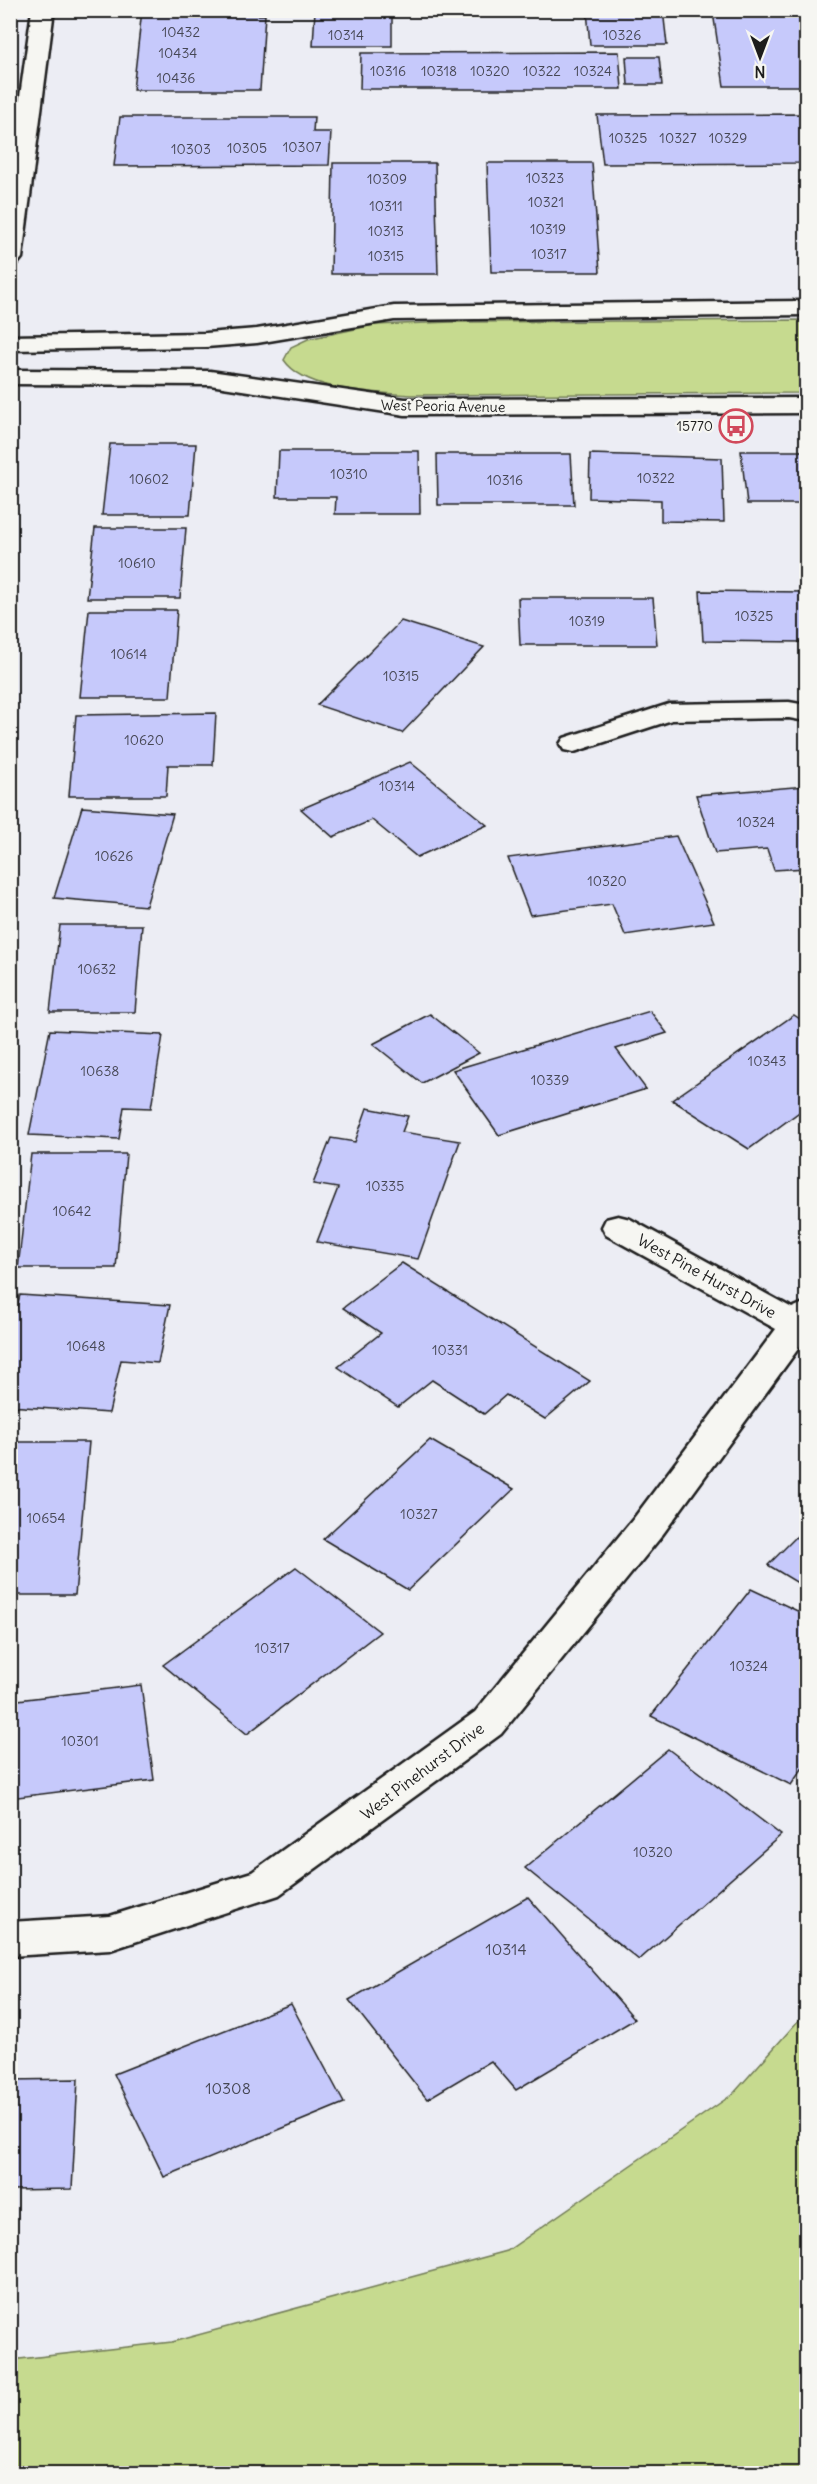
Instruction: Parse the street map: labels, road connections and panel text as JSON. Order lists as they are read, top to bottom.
{
  "streets": {
    "street": ["West Peoria Avenue", "West Pine Hurst Drive", "West Pinehurst Drive"]
  },
  "crossings": [
    ["West Pine Hurst Drive", "West Pinehurst Drive"]
  ],
  "places": {
    "bus stop": ["15770"]
  },
  "house_numbers": [
    "10432",
    "10314",
    "10326",
    "10434",
    "10316",
    "10318",
    "10320",
    "10322",
    "10324",
    "10436",
    "10325",
    "10327",
    "10329",
    "10307",
    "10305",
    "10303",
    "10323",
    "10309",
    "10321",
    "10311",
    "10319",
    "10313",
    "10317",
    "10315",
    "10310",
    "10322",
    "10602",
    "10316",
    "10610",
    "10325",
    "10319",
    "10614",
    "10315",
    "10620",
    "10314",
    "10324",
    "10626",
    "10320",
    "10632",
    "10343",
    "10638",
    "10339",
    "10335",
    "10642",
    "10648",
    "10331",
    "10327",
    "10654",
    "10317",
    "10324",
    "10301",
    "10320",
    "10314",
    "10308"
  ],
  "north": "bottom"
}
